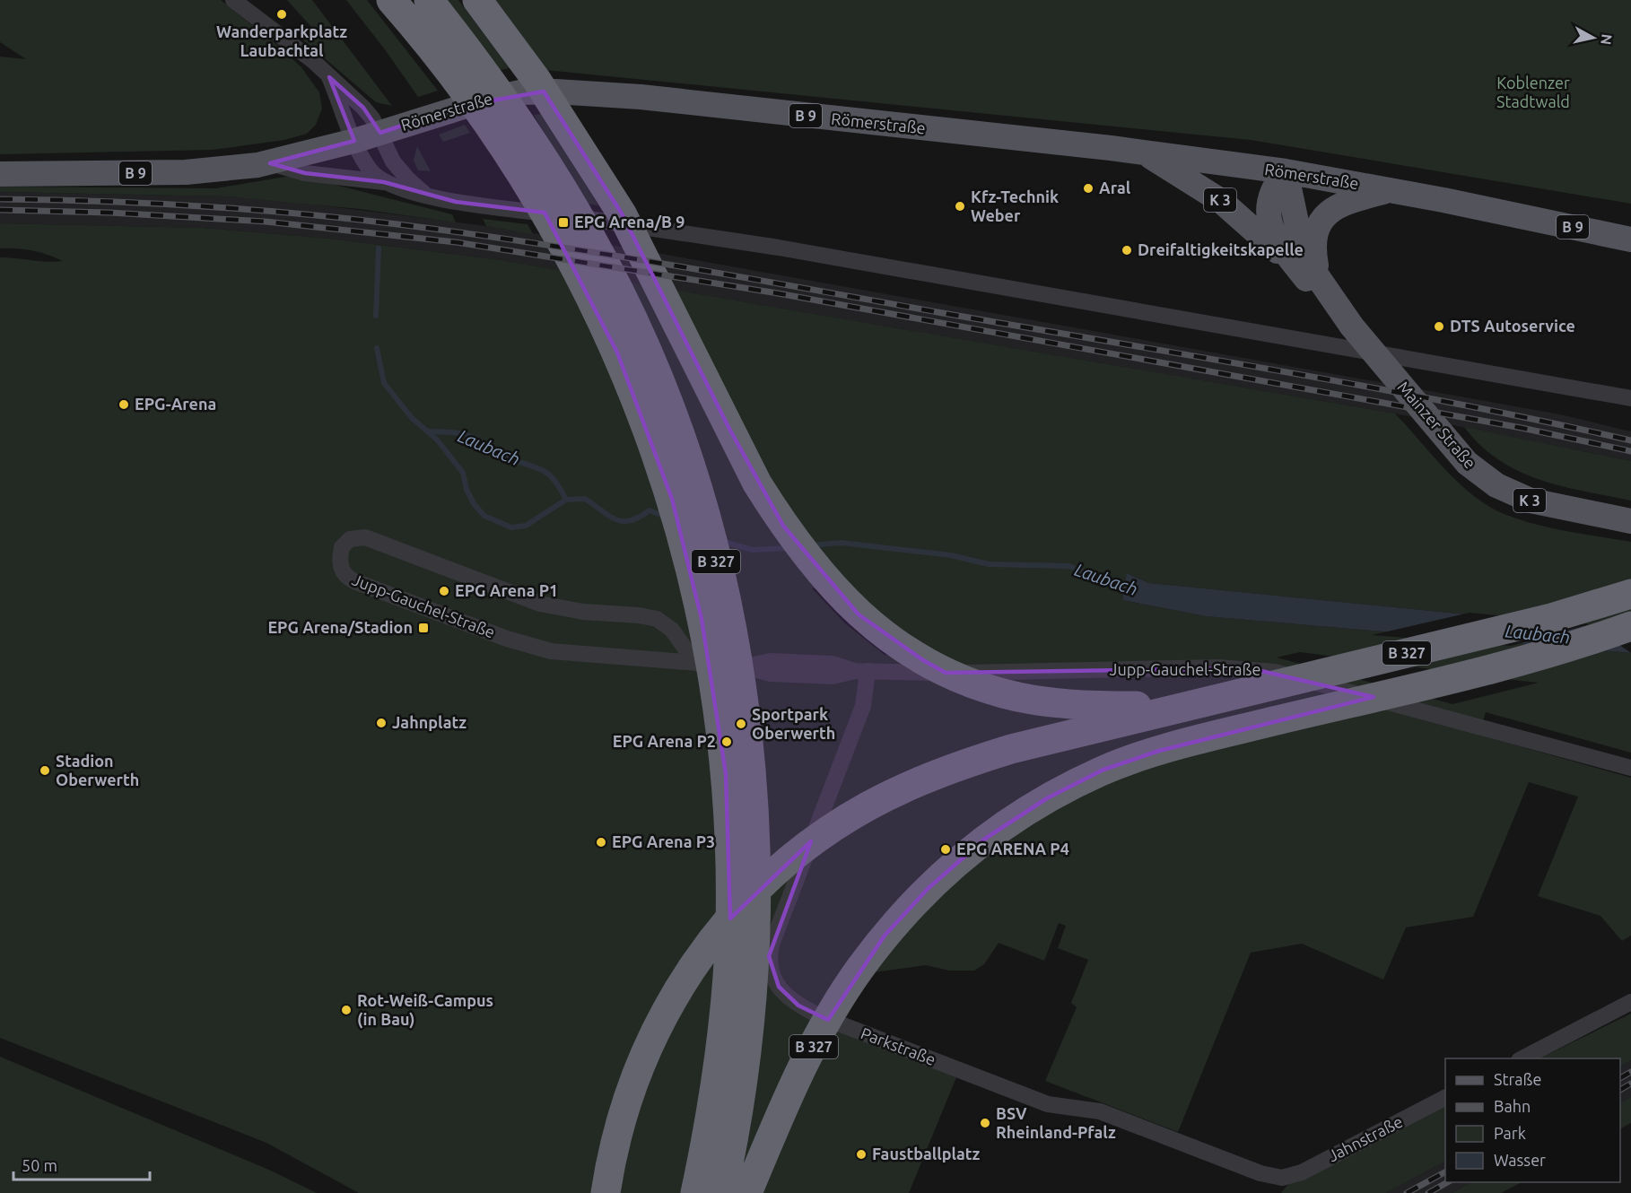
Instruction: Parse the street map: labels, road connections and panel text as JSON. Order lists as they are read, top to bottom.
{
  "streets": {
    "highway": ["B 327"],
    "main road": [
      "Römerstraße",
      "B 9",
      "K 3",
      "Mainzer Straße"
    ],
    "street": ["Jupp-Gauchel-Straße", "Parkstraße", "Jahnstraße"]
  },
  "crossings": [
    ["Römerstraße", "K 3"],
    ["Römerstraße", "Mainzer Straße"],
    ["K 3", "Mainzer Straße"],
    ["Jupp-Gauchel-Straße", "Parkstraße"],
    ["Parkstraße", "Jahnstraße"]
  ],
  "water": ["Laubach"],
  "parks": ["Koblenzer Stadtwald"],
  "places": {
    "other": [
      "Wanderparkplatz Laubachtal",
      "Aral",
      "Kfz-Technik Weber",
      "Dreifaltigkeitskapelle",
      "DTS Autoservice",
      "EPG-Arena",
      "EPG Arena P1",
      "Jahnplatz",
      "Sportpark Oberwerth",
      "EPG Arena P2",
      "Stadion Oberwerth",
      "EPG Arena P3",
      "EPG ARENA P4",
      "Rot-Weiß-Campus (in Bau)",
      "BSV Rheinland-Pfalz",
      "Faustballplatz"
    ],
    "transit": ["EPG Arena/B 9", "EPG Arena/Stadion"]
  },
  "legend": [
    "Straße",
    "Bahn",
    "Park",
    "Wasser"
  ],
  "scale_bar": "50 m",
  "north": "right"
}
